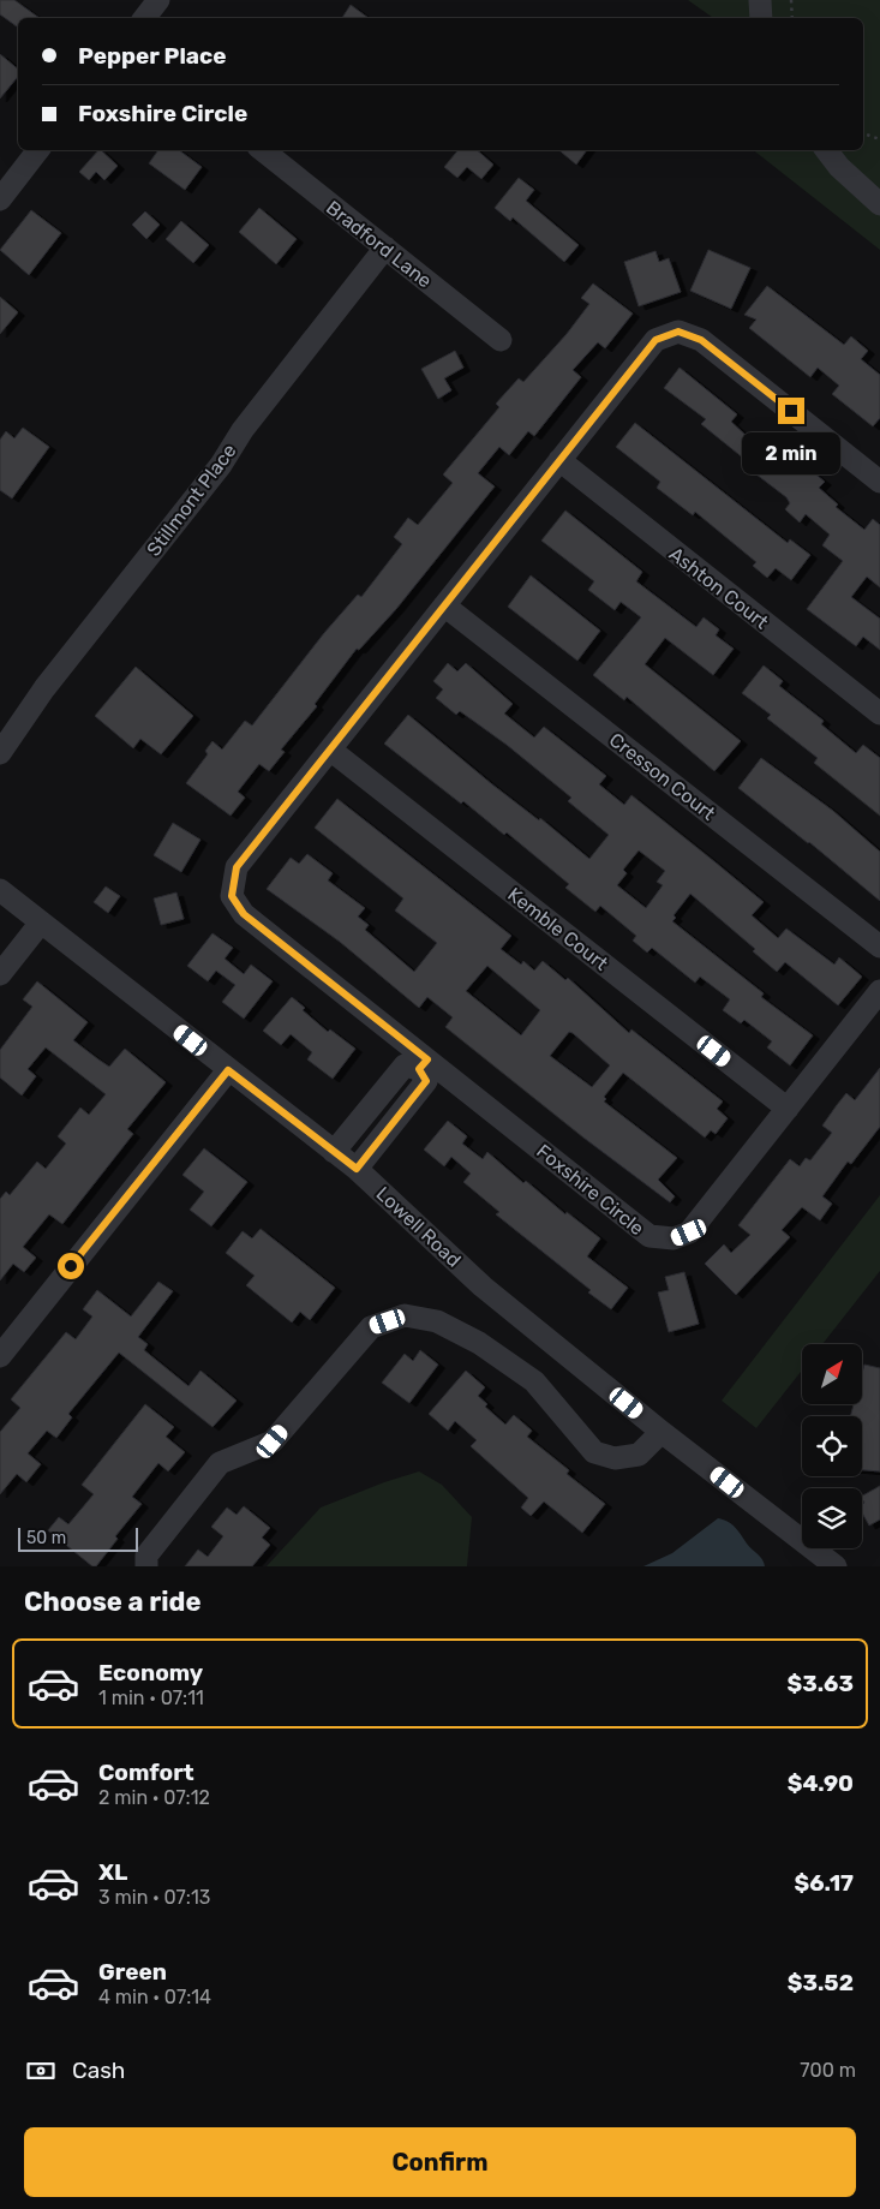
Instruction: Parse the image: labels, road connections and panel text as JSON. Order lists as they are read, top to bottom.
{
  "streets": {
    "street": [
      "Bradford Lane",
      "Stillmont Place",
      "Ashton Court",
      "Cresson Court",
      "Kemble Court",
      "Foxshire Circle",
      "Lowell Road"
    ]
  },
  "crossings": [
    ["Bradford Lane", "Stillmont Place"],
    ["Ashton Court", "Foxshire Circle"],
    ["Cresson Court", "Foxshire Circle"],
    ["Kemble Court", "Foxshire Circle"]
  ],
  "scale_bar": "50 m",
  "north": "top right",
  "page": {
    "banner": ["Pepper Place", "Foxshire Circle"],
    "bubble": "2 min",
    "scale": "50 m",
    "heading": "Choose a ride",
    "list": [
      {
        "name": "Economy",
        "note": "1 min · 07:11",
        "value": "$3.63"
      },
      {
        "name": "Comfort",
        "note": "2 min · 07:12",
        "value": "$4.90"
      },
      {
        "name": "XL",
        "note": "3 min · 07:13",
        "value": "$6.17"
      },
      {
        "name": "Green",
        "note": "4 min · 07:14",
        "value": "$3.52"
      }
    ],
    "pay": ["Cash", "700 m"],
    "buttons": "Confirm"
  }
}
